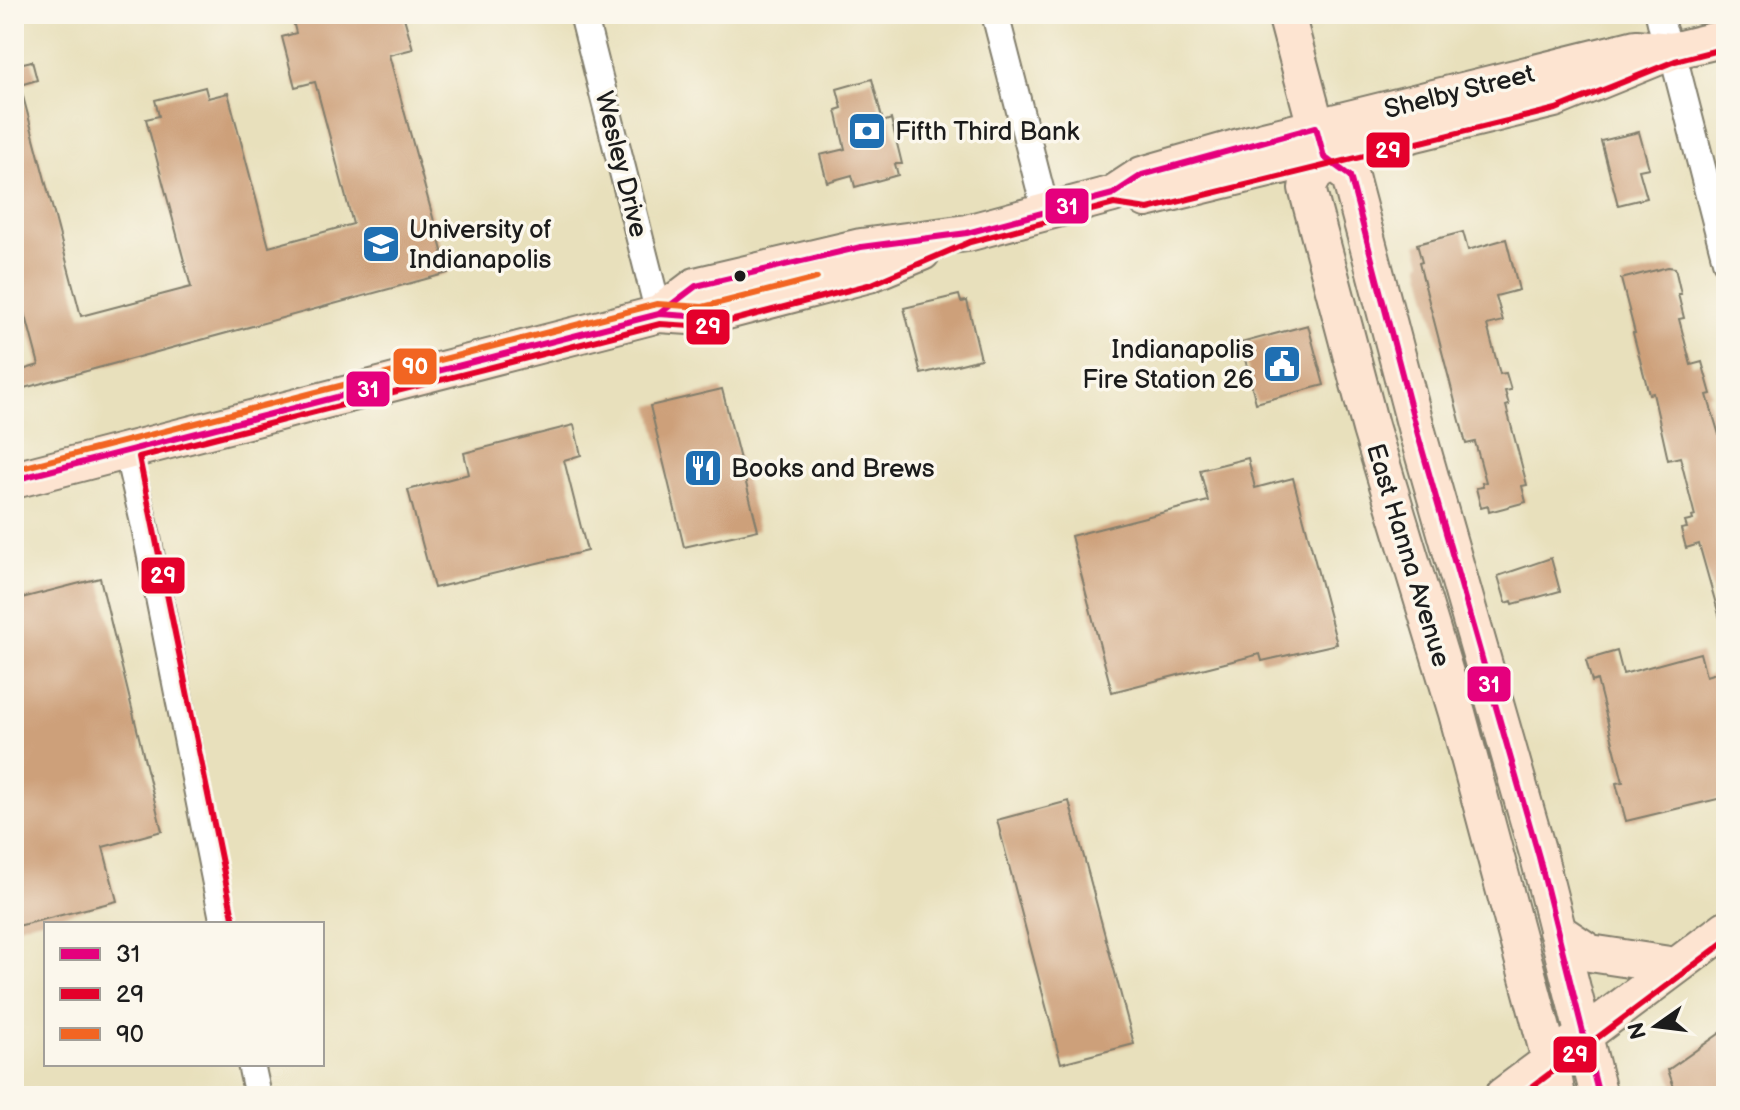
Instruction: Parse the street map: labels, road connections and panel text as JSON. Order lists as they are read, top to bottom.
{
  "streets": {
    "main road": ["Shelby Street", "East Hanna Avenue"],
    "street": ["Wesley Drive"]
  },
  "crossings": [
    ["Shelby Street", "Wesley Drive"],
    ["Shelby Street", "East Hanna Avenue"]
  ],
  "places": {
    "bank": ["Fifth Third Bank"],
    "school or university": ["University of Indianapolis"],
    "public building": ["Indianapolis Fire Station 26"],
    "restaurant": ["Books and Brews"]
  },
  "lines": ["transit line 29", "transit line 31", "transit line 90"],
  "legend": ["31", "29", "90"],
  "north": "left"
}
